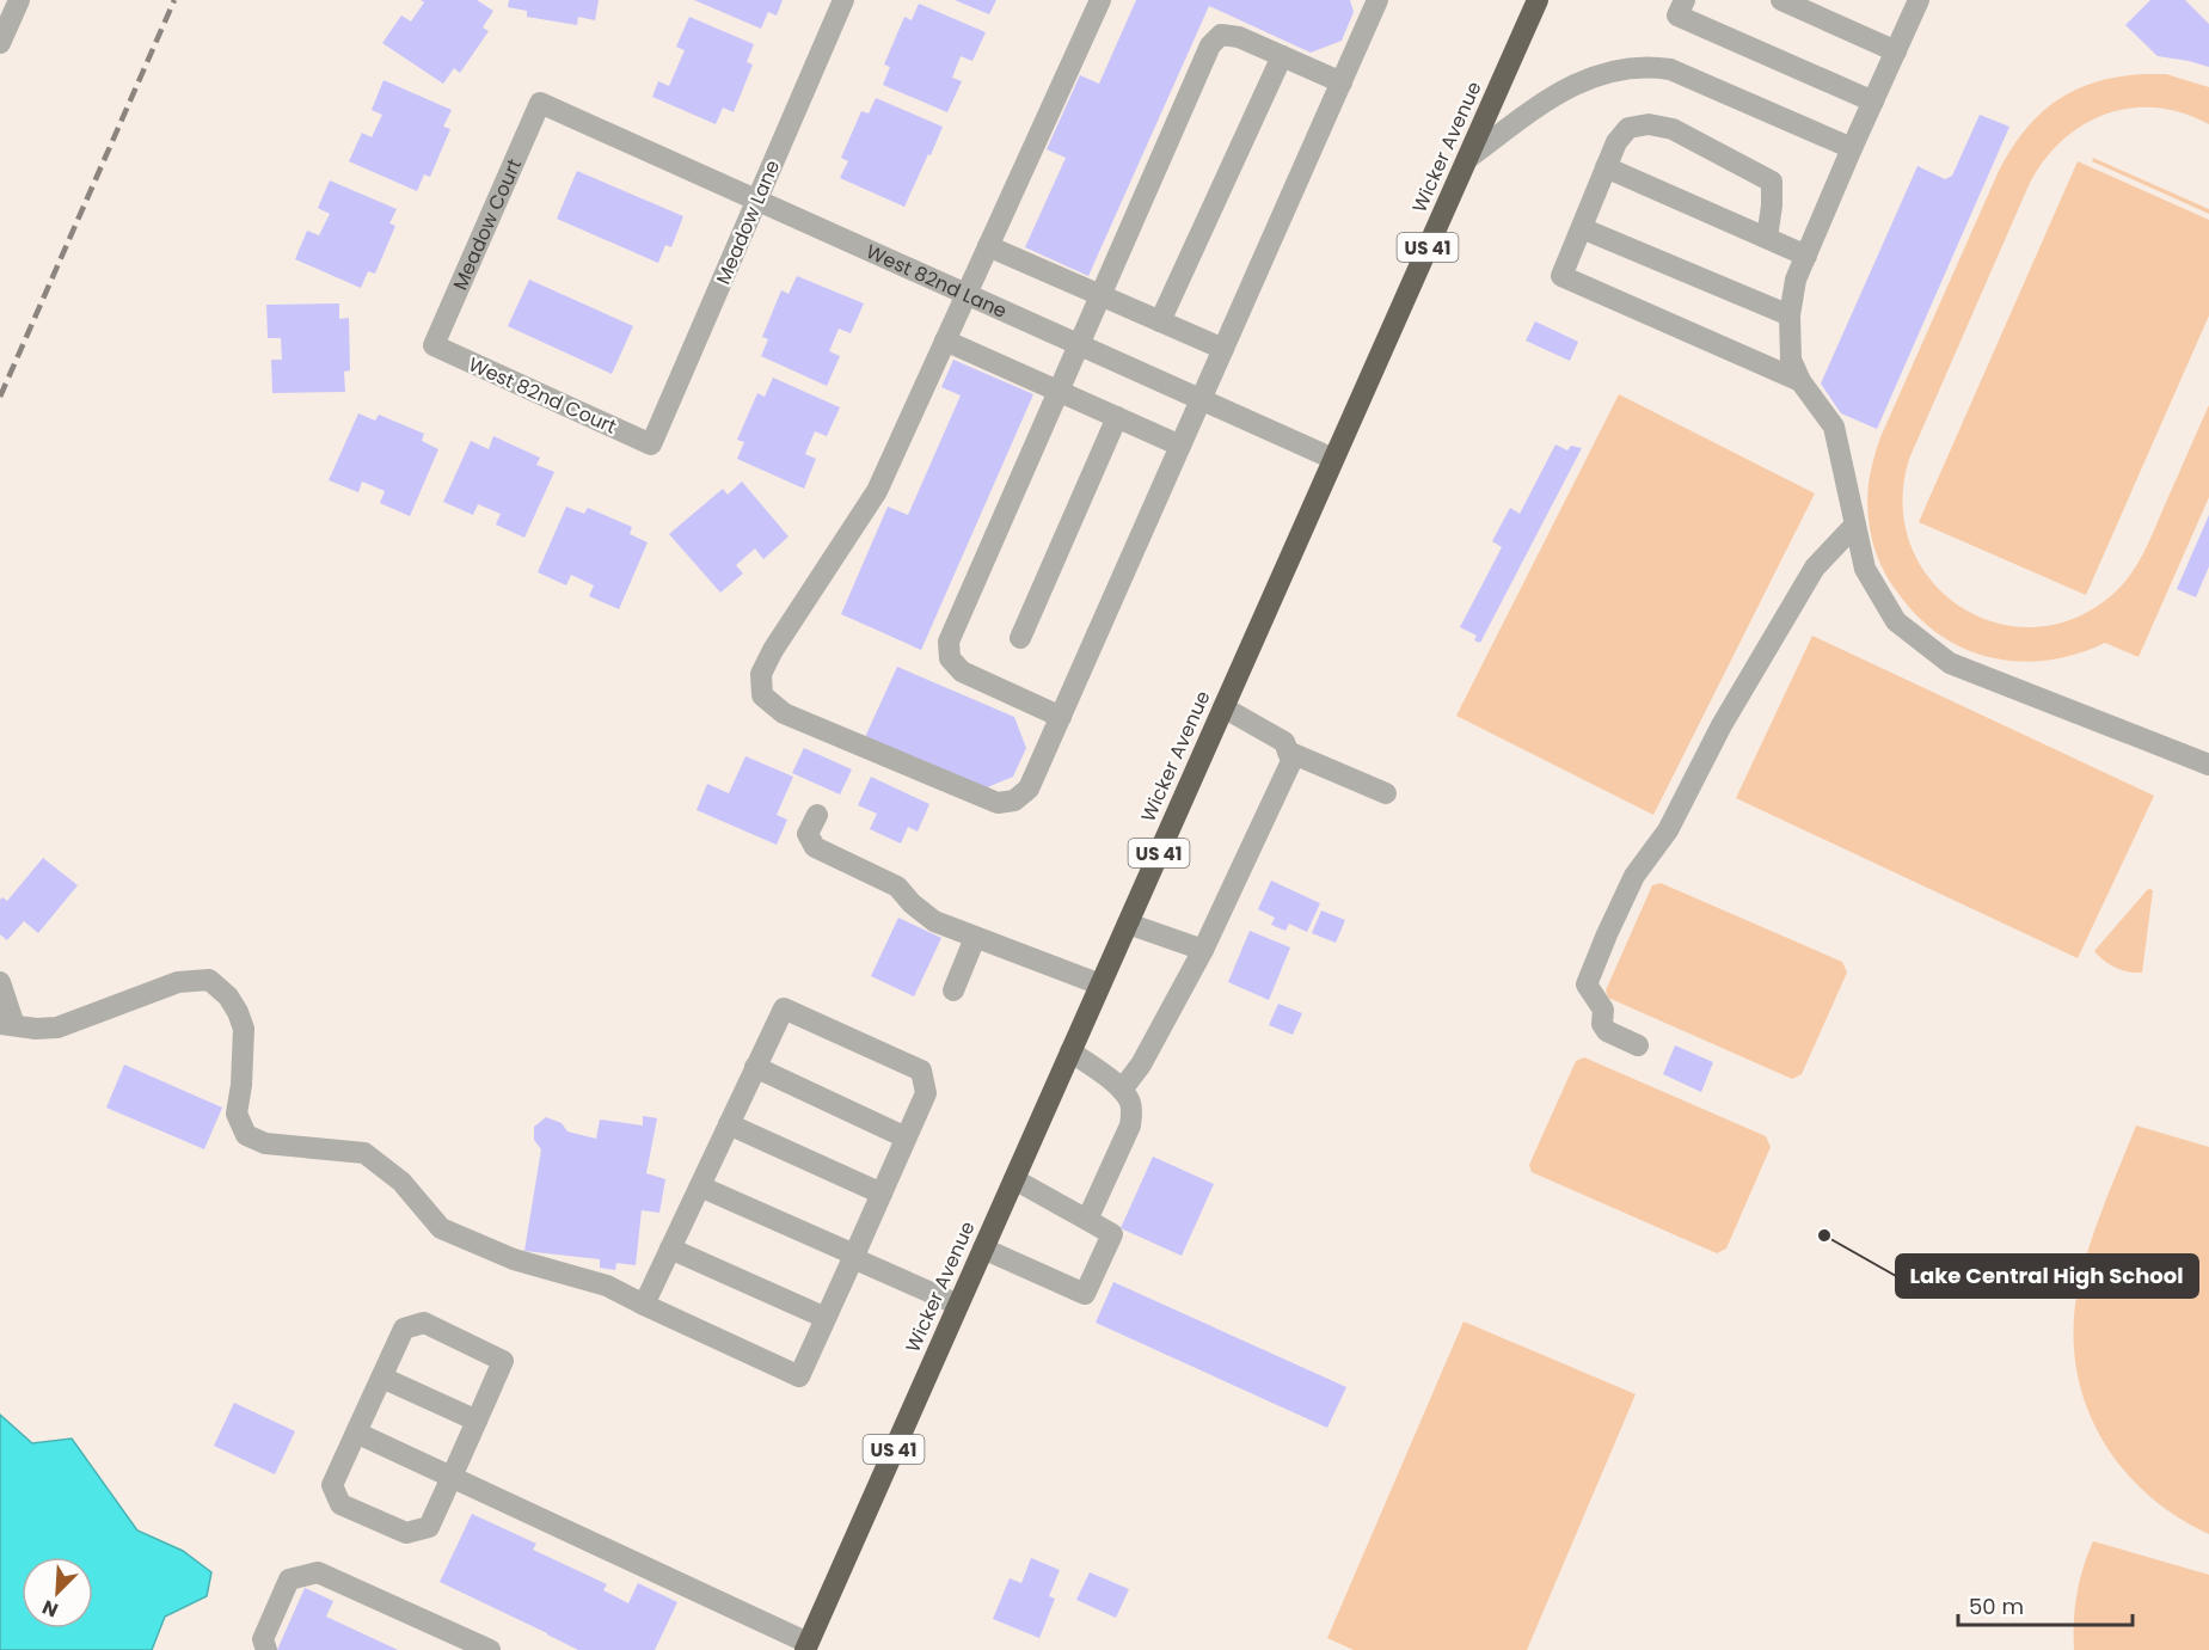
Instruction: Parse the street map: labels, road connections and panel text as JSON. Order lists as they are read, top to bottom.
{
  "streets": {
    "highway": ["Wicker Avenue", "US 41"],
    "street": [
      "Meadow Lane",
      "Meadow Court",
      "West 82nd Lane",
      "West 82nd Court"
    ]
  },
  "crossings": [
    ["Wicker Avenue", "West 82nd Lane"],
    ["Meadow Lane", "West 82nd Lane"],
    ["Meadow Lane", "West 82nd Court"],
    ["Meadow Court", "West 82nd Lane"],
    ["Meadow Court", "West 82nd Court"]
  ],
  "places": ["Lake Central High School"],
  "scale_bar": "50 m",
  "north": "bottom left"
}
